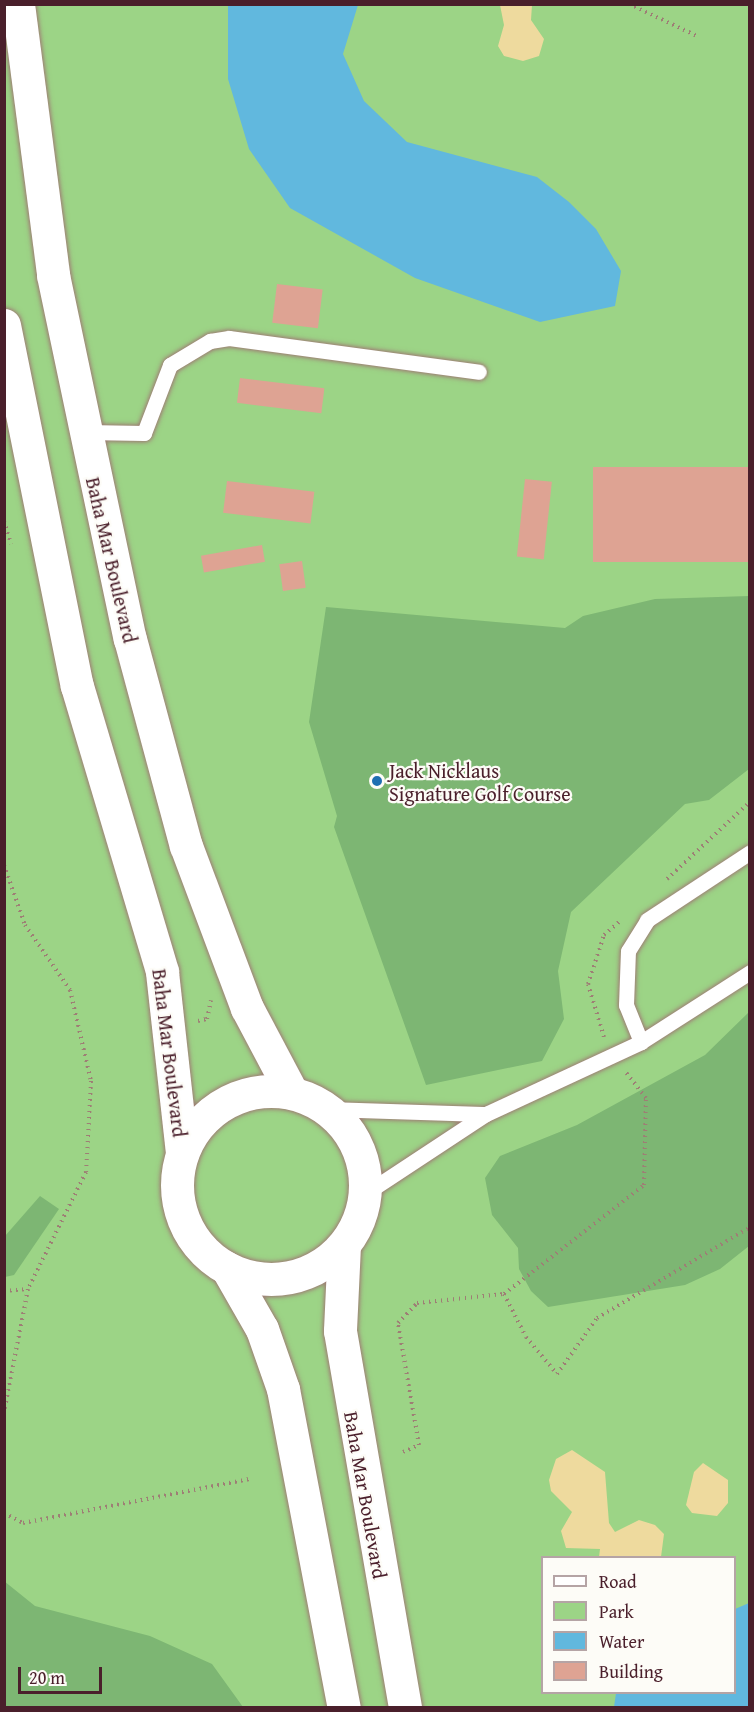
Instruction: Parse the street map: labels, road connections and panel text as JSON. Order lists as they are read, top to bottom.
{
  "streets": {
    "main road": ["Baha Mar Boulevard"]
  },
  "places": ["Jack Nicklaus Signature Golf Course"],
  "legend": [
    "Road",
    "Park",
    "Water",
    "Building"
  ],
  "scale_bar": "20 m"
}
